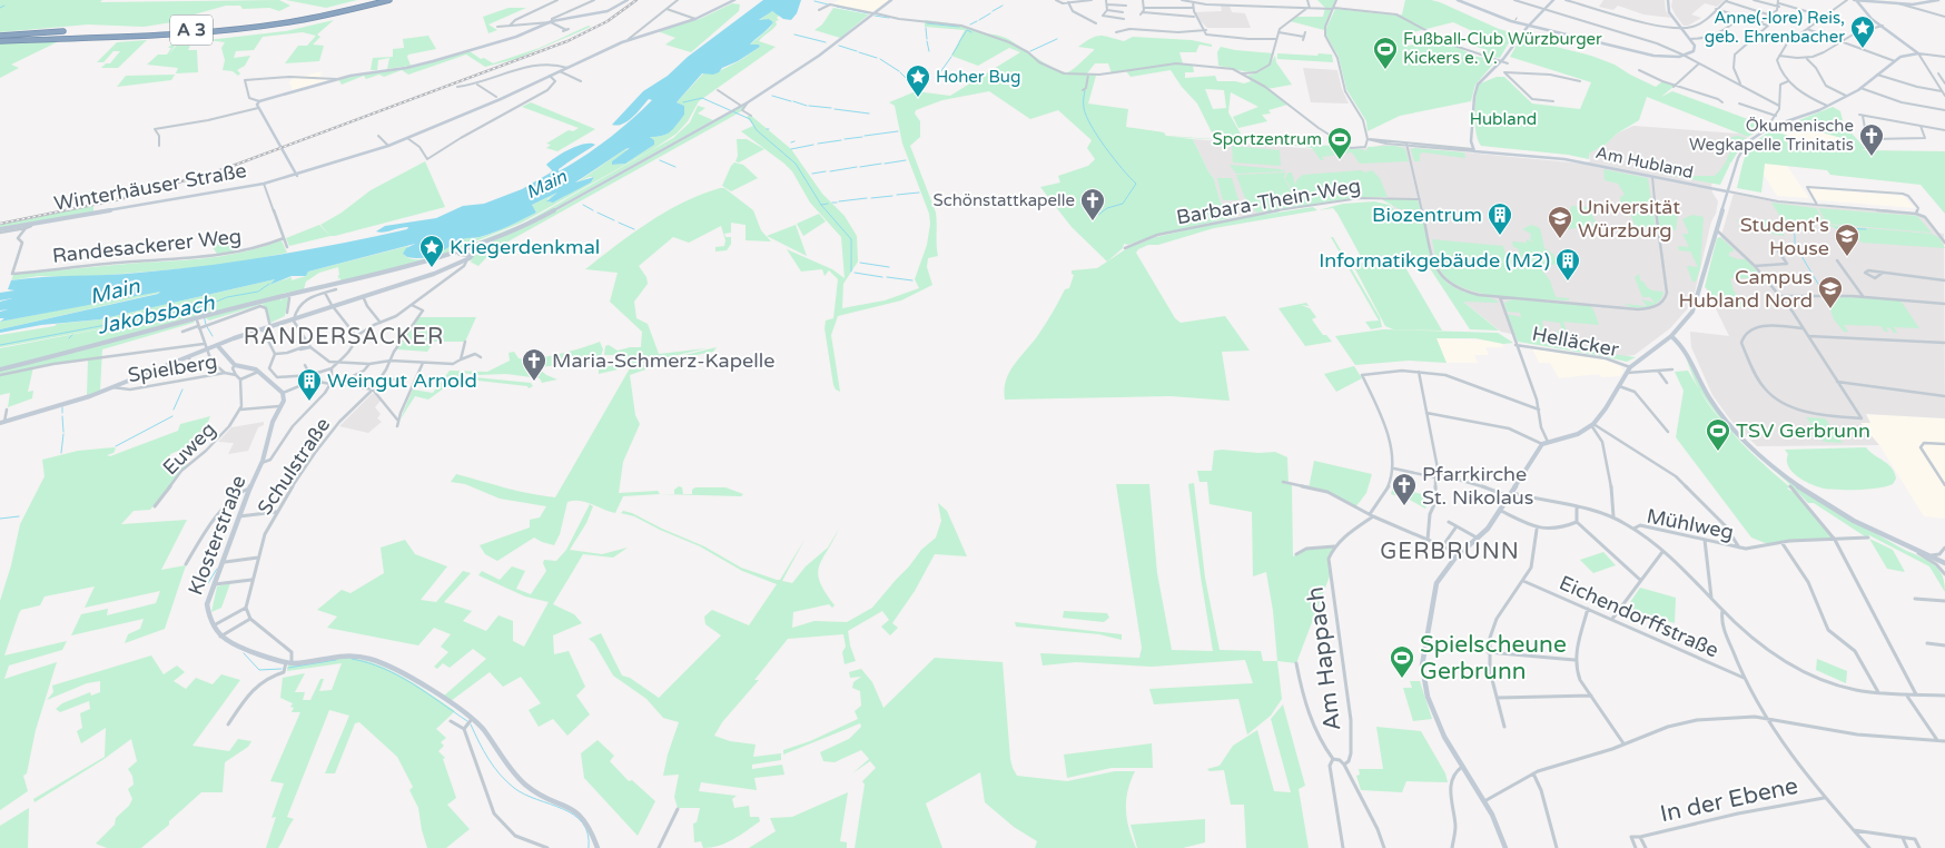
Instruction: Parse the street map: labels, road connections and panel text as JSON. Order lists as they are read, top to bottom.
{
  "streets": {
    "highway": ["A 3"],
    "main road": ["Klosterstraße"],
    "street": [
      "Am Hubland",
      "Winterhäuser Straße",
      "Barbara-Thein-Weg",
      "Randesackerer Weg",
      "Helläcker",
      "Spielberg",
      "Euweg",
      "Schulstraße",
      "Mühlweg",
      "Eichendorffstraße",
      "Am Happach",
      "In der Ebene"
    ]
  },
  "crossings": [
    ["Winterhäuser Straße", "Randesackerer Weg"]
  ],
  "districts": ["RANDERSACKER", "GERBRUNN"],
  "water": ["Main", "Jakobsbach"],
  "parks": ["Hubland"],
  "places": {
    "place": ["Anne(-lore) Reis, geb. Ehrenbacher", "Hoher Bug", "Kriegerdenkmal"],
    "sports": [
      "Fußball-Club Würzburger Kickers e. V.",
      "Sportzentrum",
      "TSV Gerbrunn",
      "Spielscheune Gerbrunn"
    ],
    "church": [
      "Ökumenische Wegkapelle Trinitatis",
      "Schönstattkapelle",
      "Maria-Schmerz-Kapelle",
      "Pfarrkirche St. Nikolaus"
    ],
    "building": ["Biozentrum", "Informatikgebäude (M2)", "Weingut Arnold"],
    "school or university": ["Universität Würzburg", "Student's House", "Campus Hubland Nord"]
  }
}
